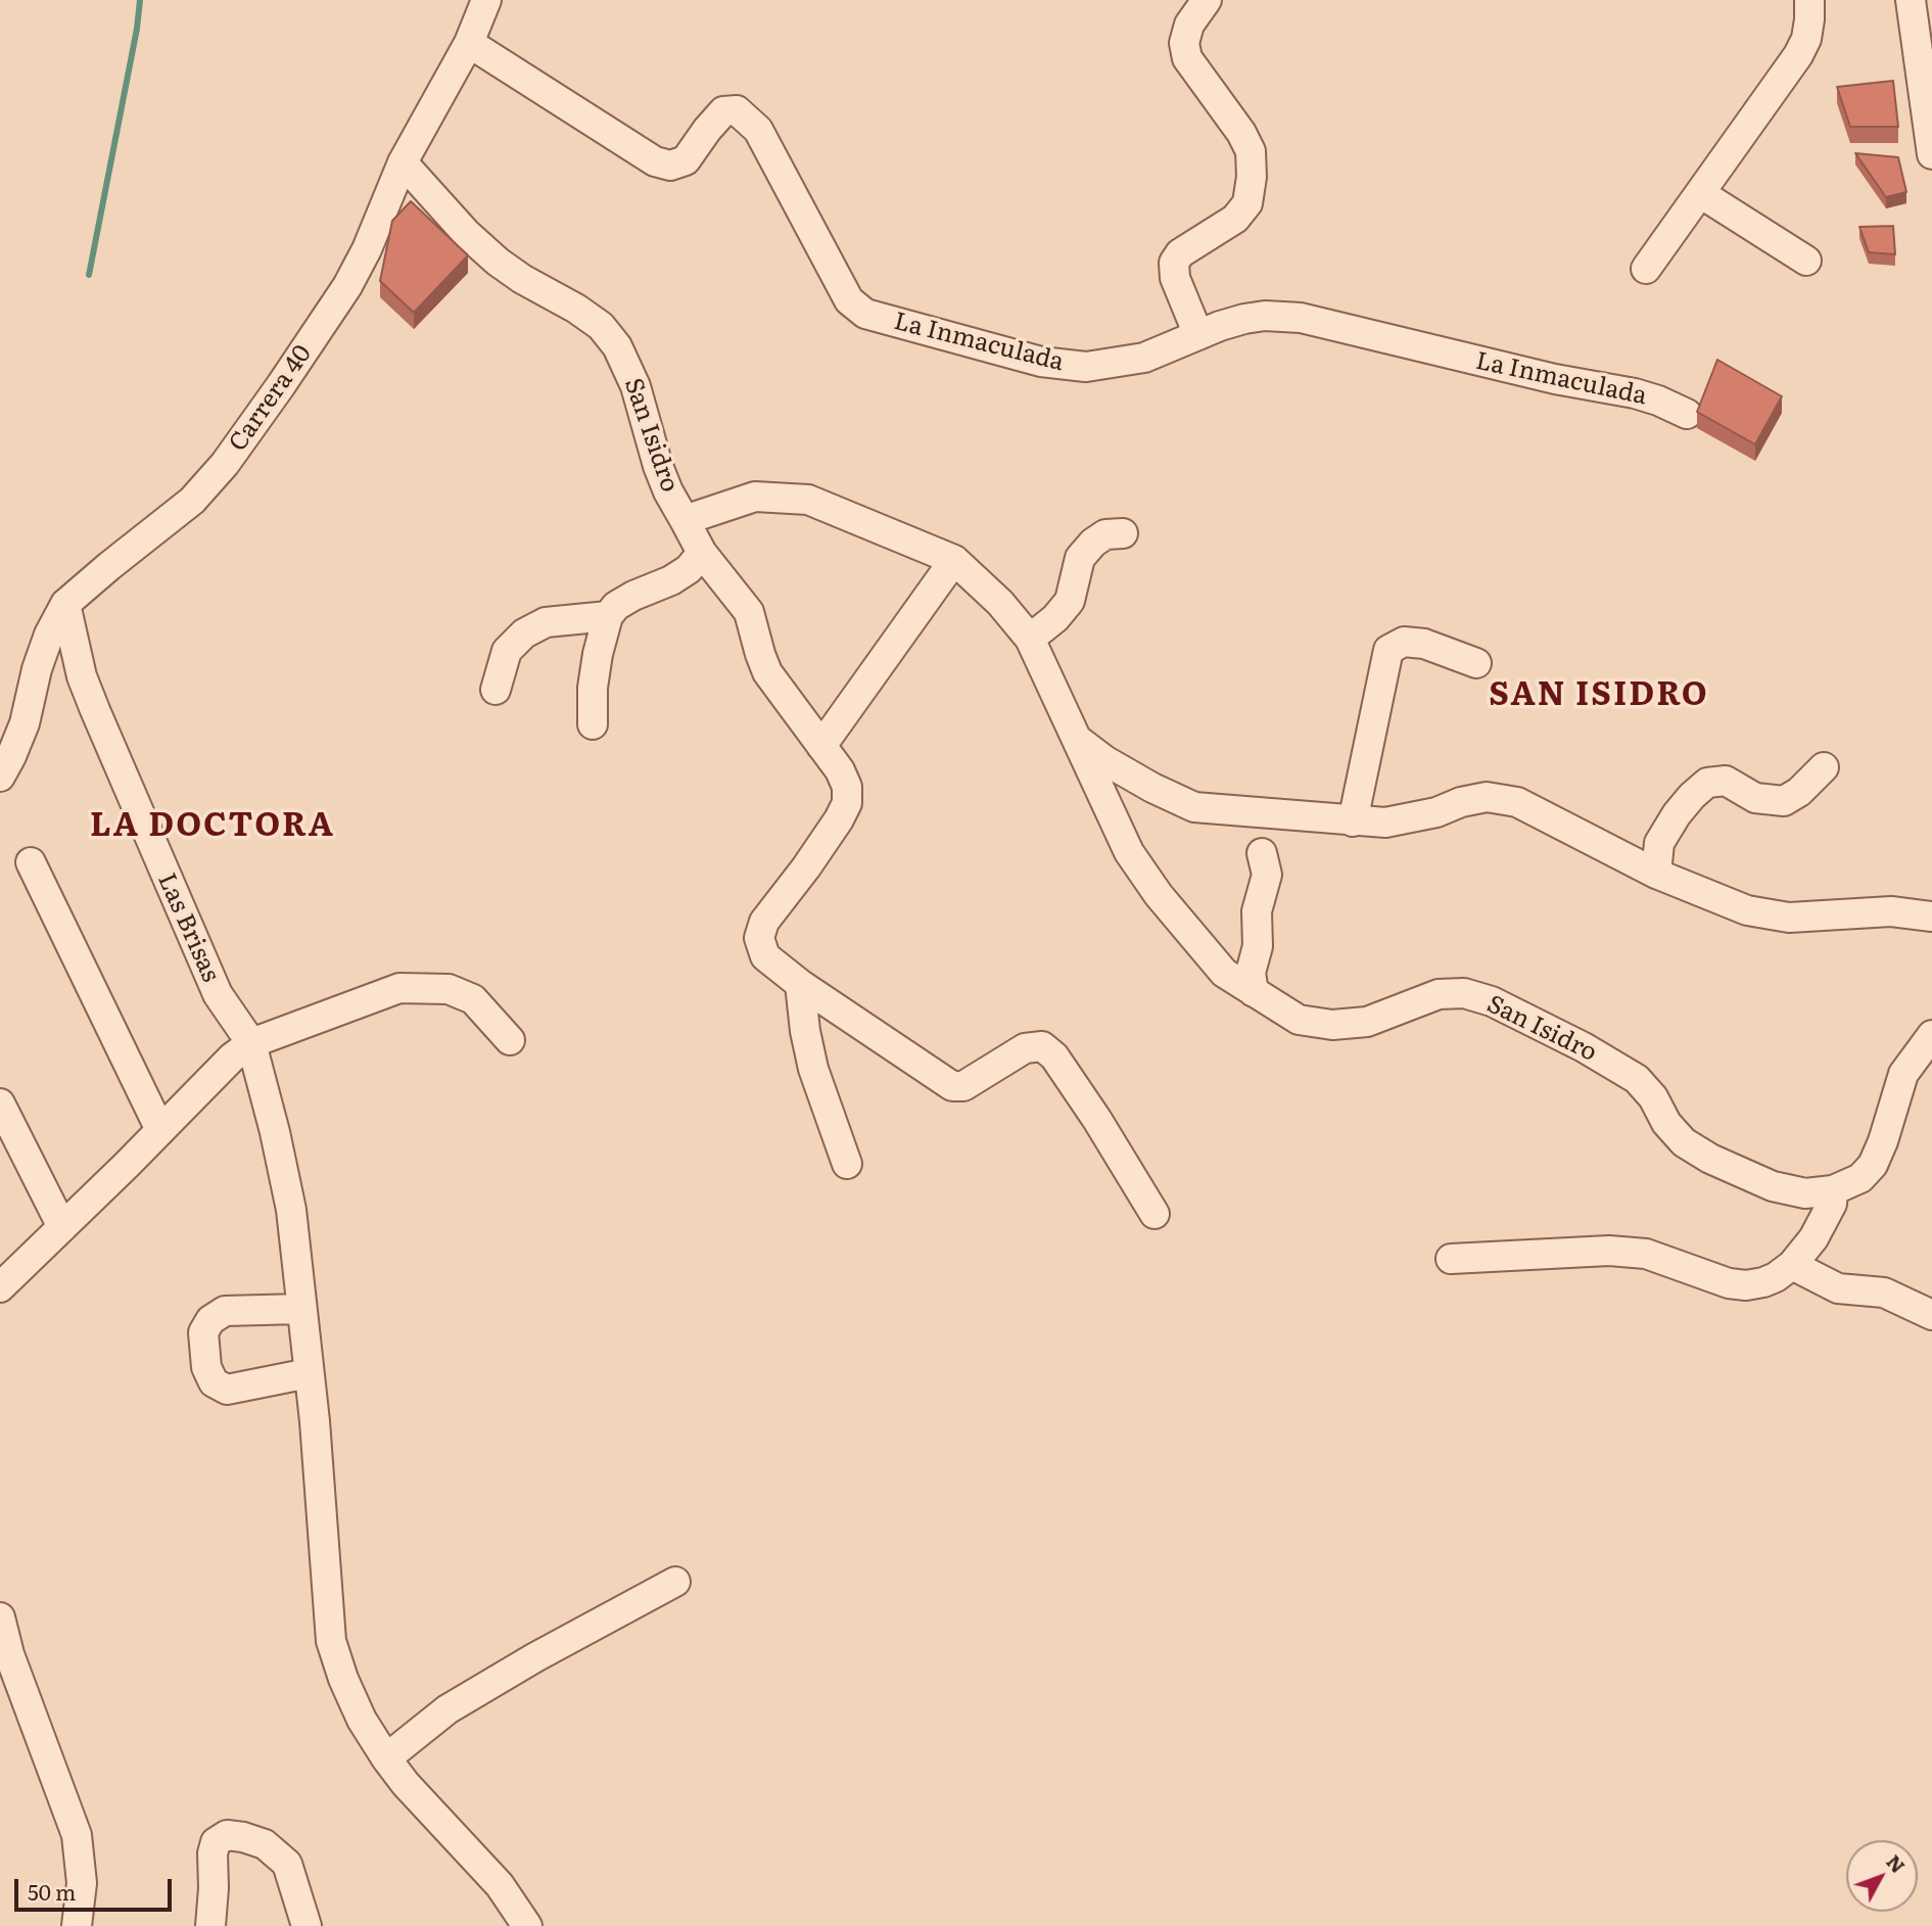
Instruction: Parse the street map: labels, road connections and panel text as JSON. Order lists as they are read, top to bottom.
{
  "streets": {
    "street": [
      "La Inmaculada",
      "Carrera 40",
      "San Isidro",
      "Las Brisas"
    ]
  },
  "crossings": [
    ["La Inmaculada", "Carrera 40"],
    ["Carrera 40", "San Isidro"],
    ["Carrera 40", "Las Brisas"]
  ],
  "districts": ["SAN ISIDRO", "LA DOCTORA"],
  "scale_bar": "50 m",
  "north": "top right"
}
